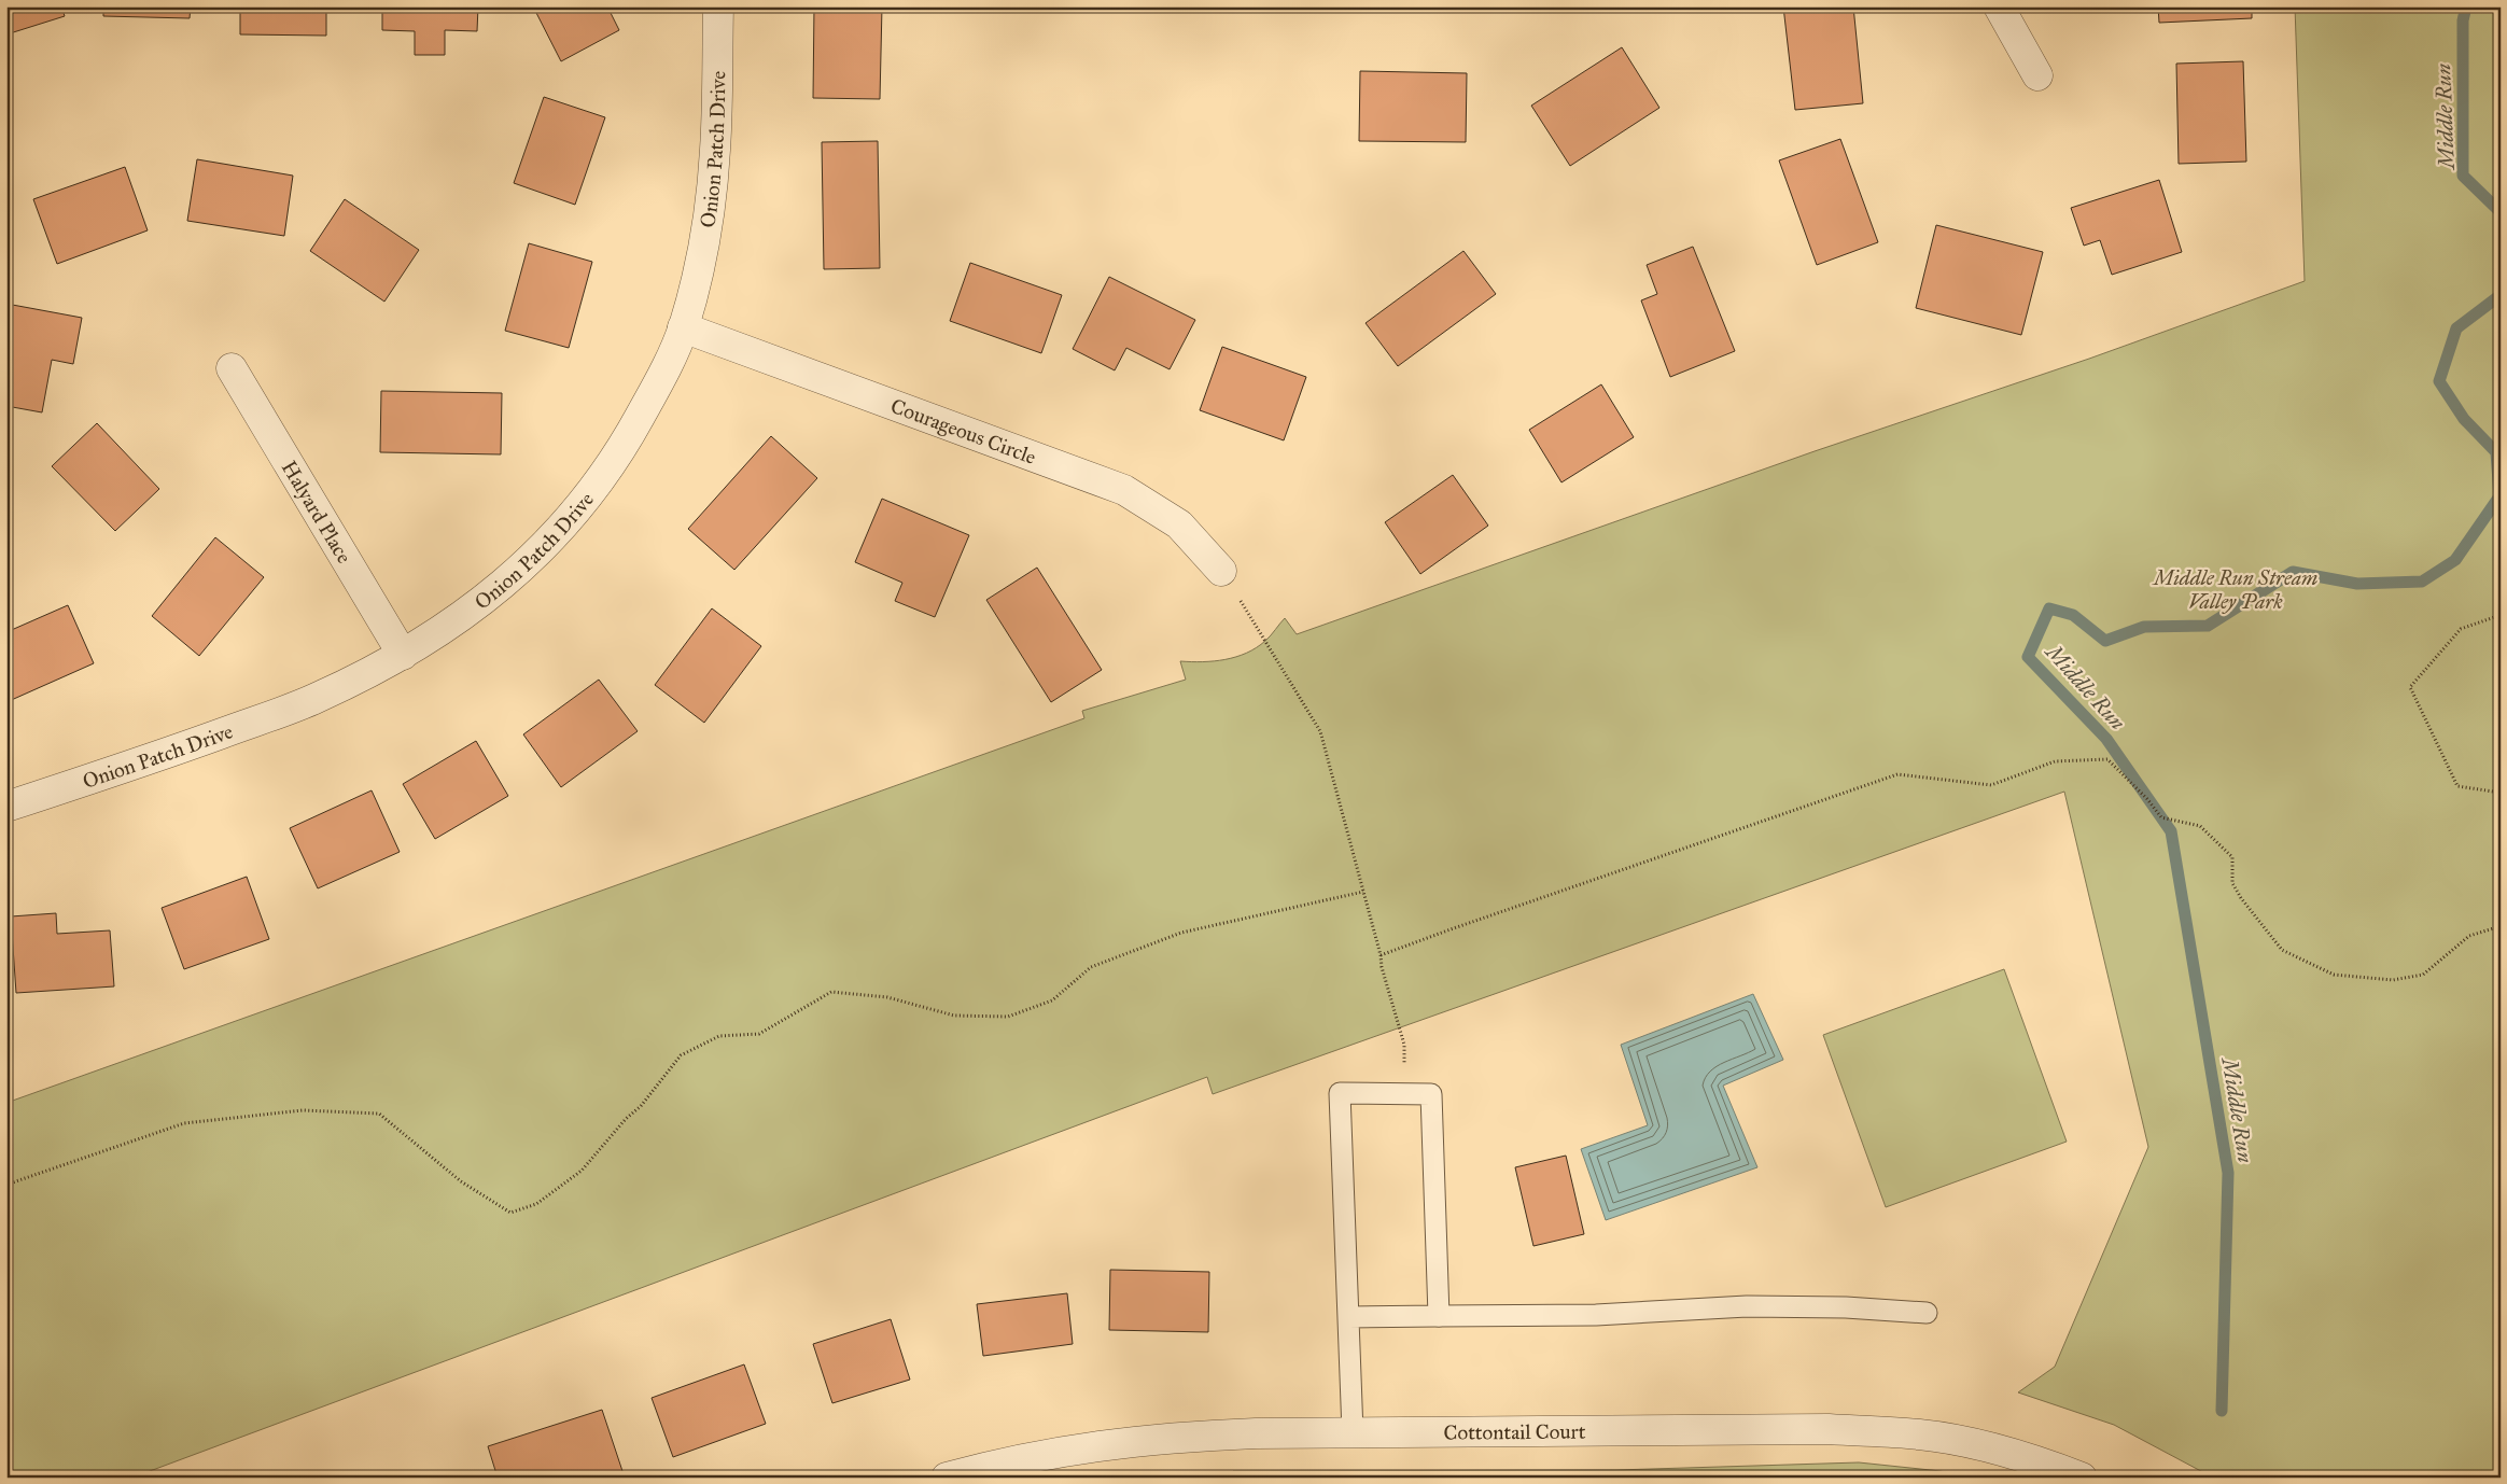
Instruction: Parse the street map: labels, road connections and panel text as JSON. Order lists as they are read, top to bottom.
{
  "streets": {
    "street": [
      "Onion Patch Drive",
      "Courageous Circle",
      "Halyard Place",
      "Cottontail Court"
    ]
  },
  "crossings": [
    ["Onion Patch Drive", "Courageous Circle"],
    ["Onion Patch Drive", "Halyard Place"]
  ],
  "water": ["Middle Run"],
  "parks": ["Middle Run Stream Valley Park"]
}
